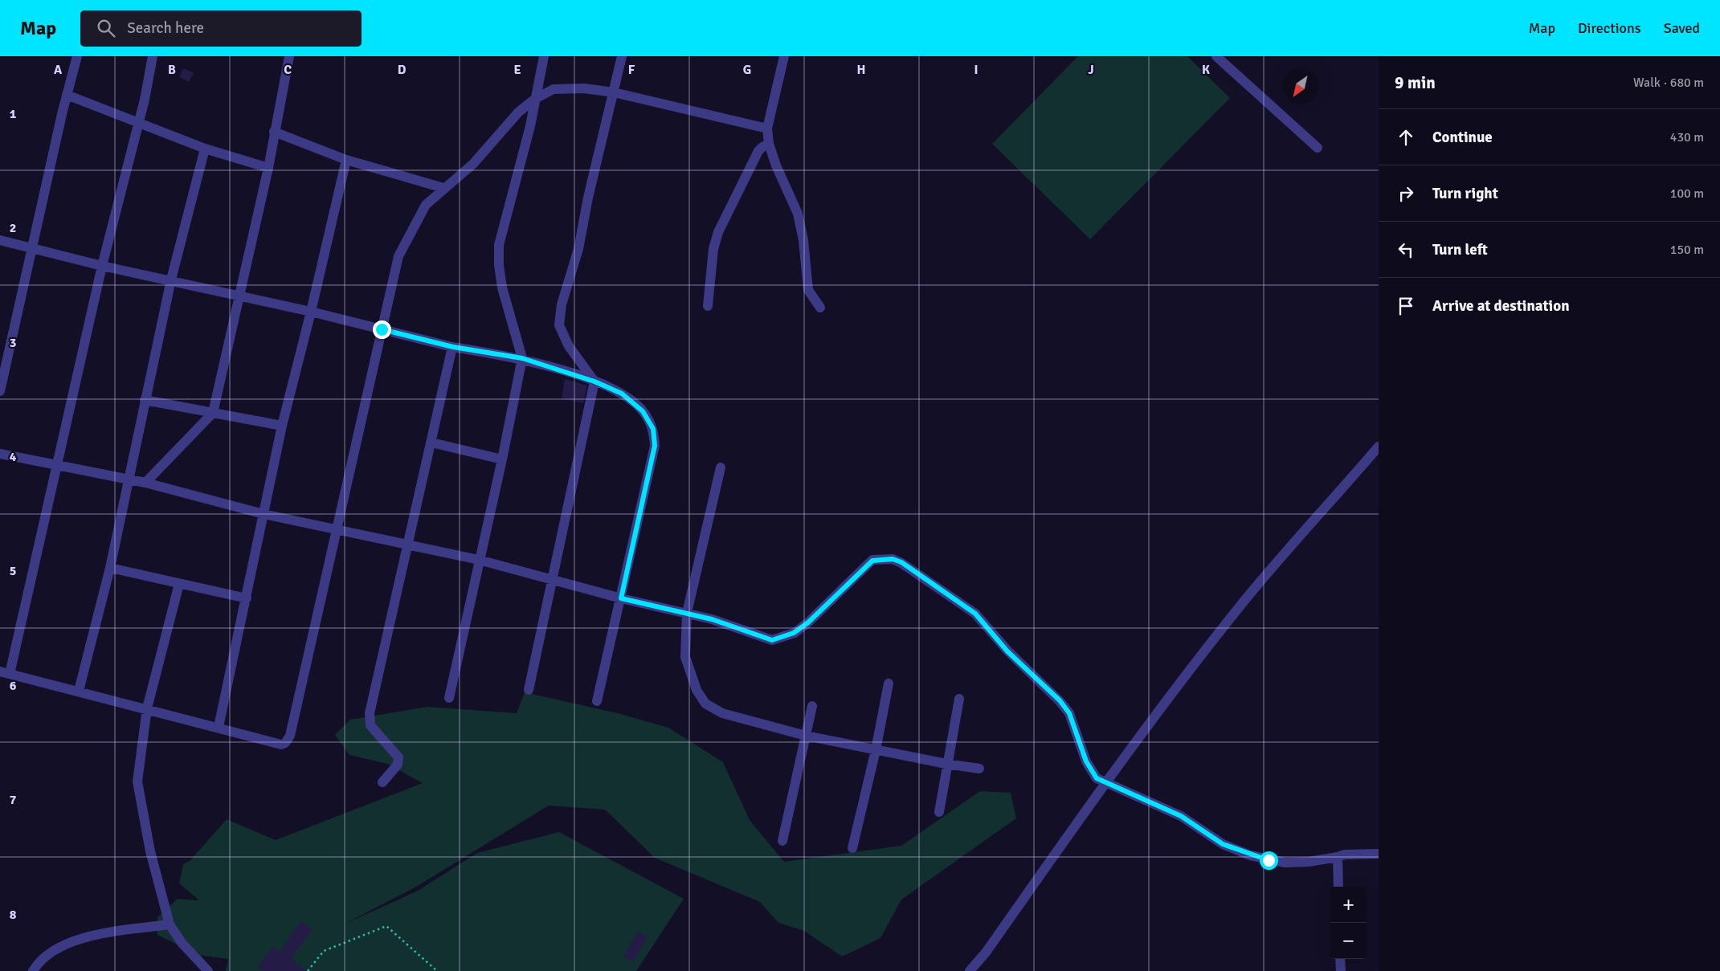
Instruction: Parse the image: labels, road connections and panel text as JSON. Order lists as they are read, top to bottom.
{
  "north": "bottom left",
  "page": {
    "header": "Map",
    "search": "Search here",
    "nav": ["Map", "Directions", "Saved"],
    "heading": ["9 min", "Walk · 680 m"],
    "list": [
      ["Continue", "430 m"],
      ["Turn right", "100 m"],
      ["Turn left", "150 m"],
      "Arrive at destination"
    ],
    "map_buttons": ["+", "−"]
  },
  "grid": {
    "columns": [
      "A",
      "B",
      "C",
      "D",
      "E",
      "F",
      "G",
      "H",
      "I",
      "J",
      "K"
    ],
    "rows": [
      "1",
      "2",
      "3",
      "4",
      "5",
      "6",
      "7",
      "8"
    ]
  }
}
